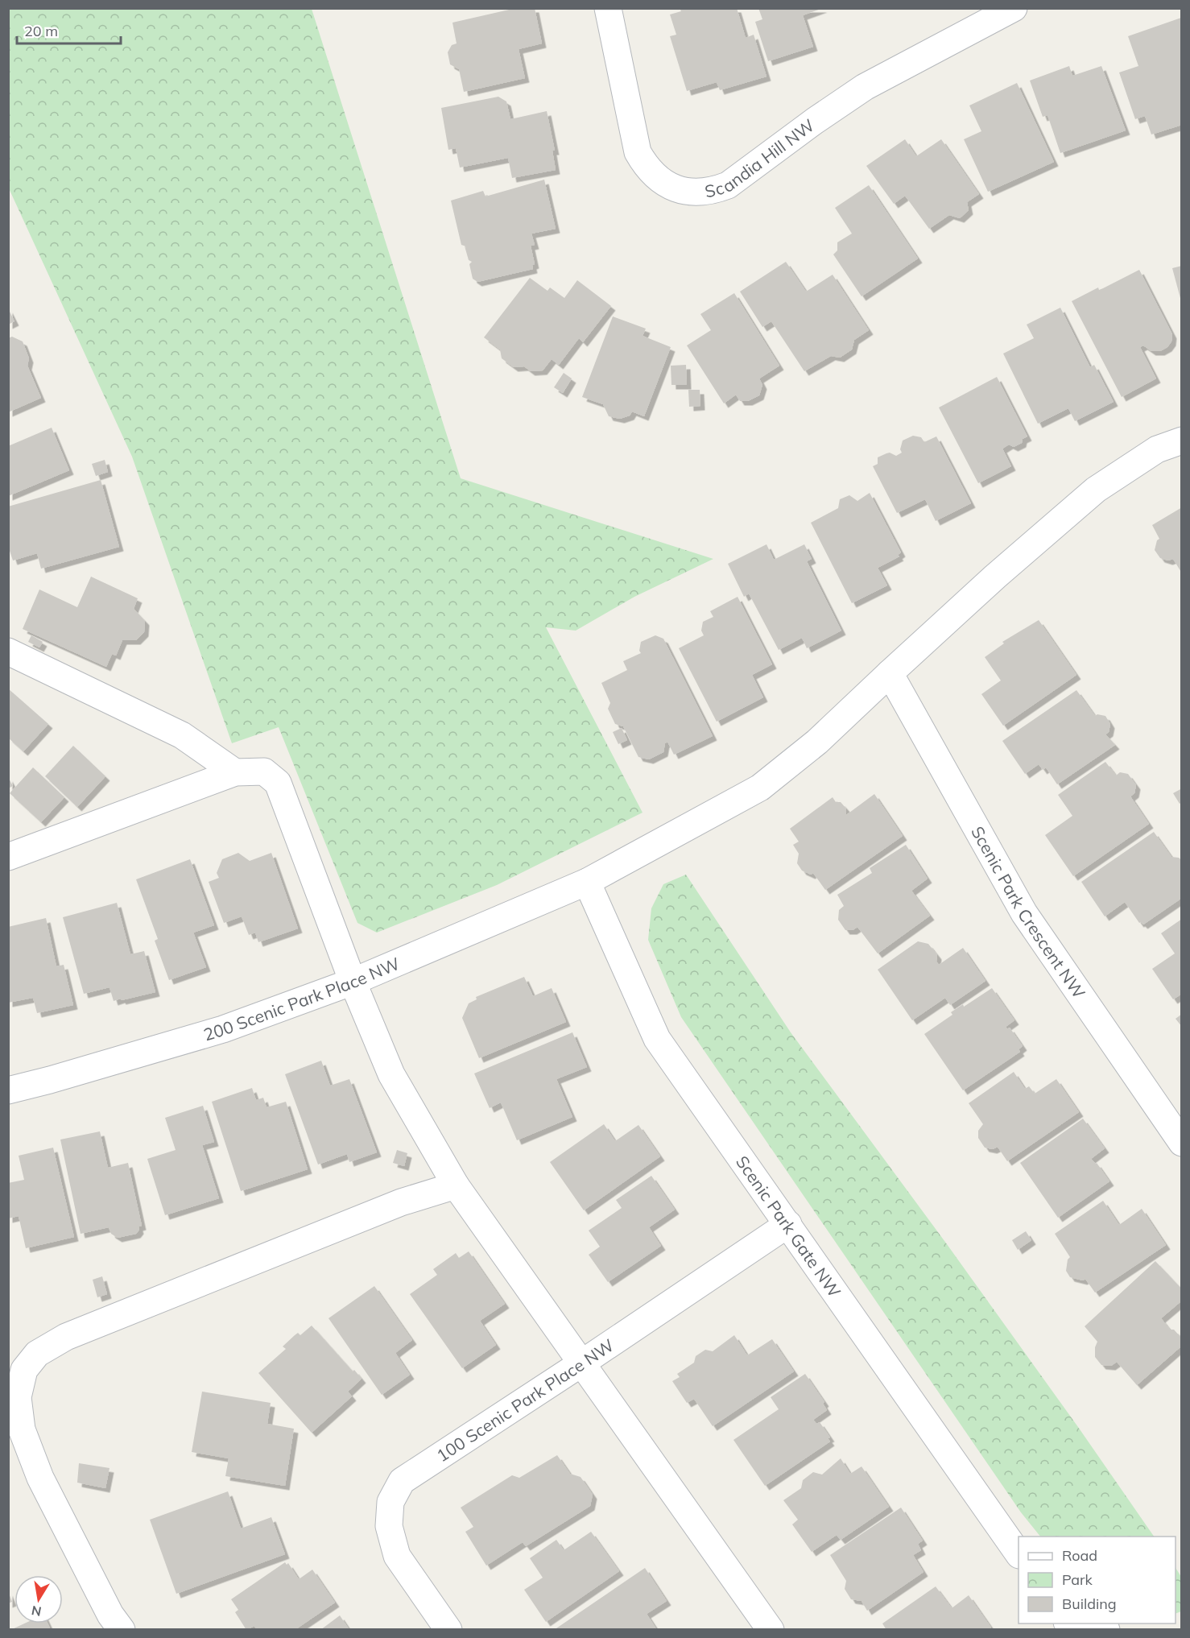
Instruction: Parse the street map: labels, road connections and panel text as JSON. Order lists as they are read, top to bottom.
{
  "streets": {
    "street": [
      "Scandia Hill NW",
      "Scenic Park Crescent NW",
      "200 Scenic Park Place NW",
      "Scenic Park Gate NW",
      "100 Scenic Park Place NW"
    ]
  },
  "crossings": [
    ["200 Scenic Park Place NW", "Scenic Park Gate NW"],
    ["Scenic Park Gate NW", "100 Scenic Park Place NW"]
  ],
  "legend": ["Road", "Park", "Building"],
  "scale_bar": "20 m",
  "north": "bottom"
}
